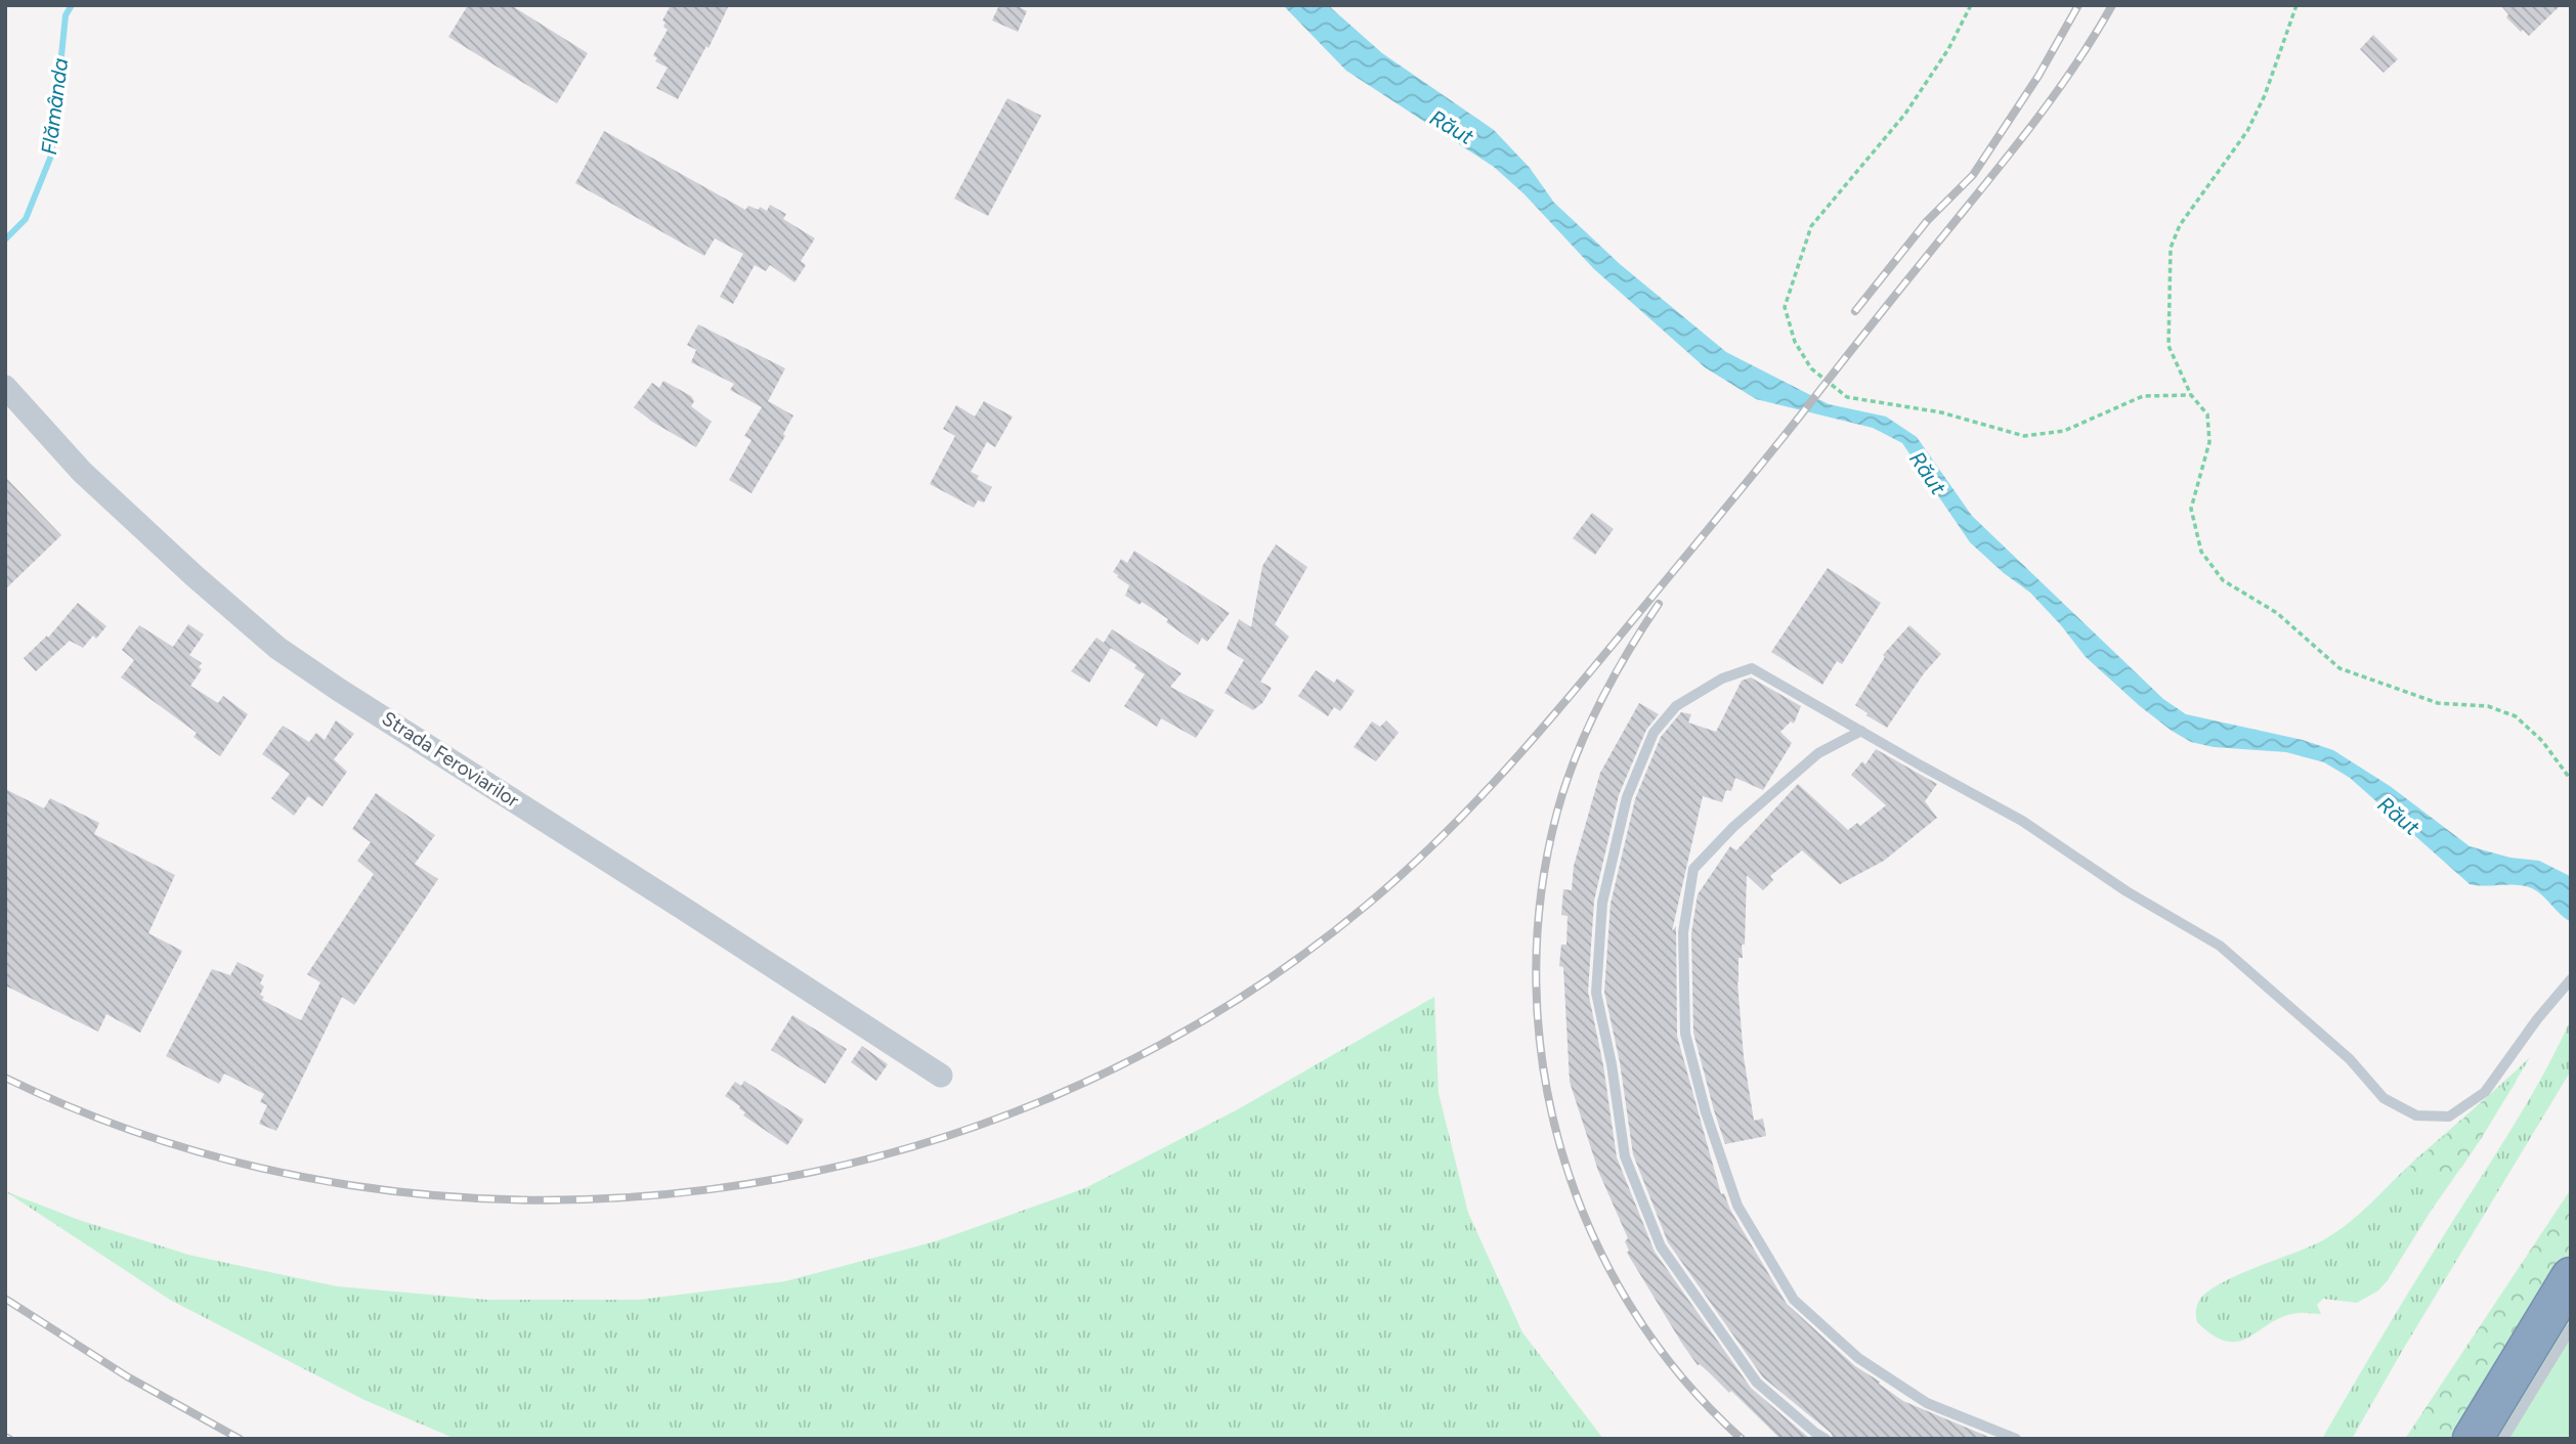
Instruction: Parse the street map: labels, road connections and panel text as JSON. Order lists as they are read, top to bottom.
{
  "streets": {
    "street": ["Strada Feroviarilor"]
  },
  "water": ["Flămânda", "Răut"]
}
